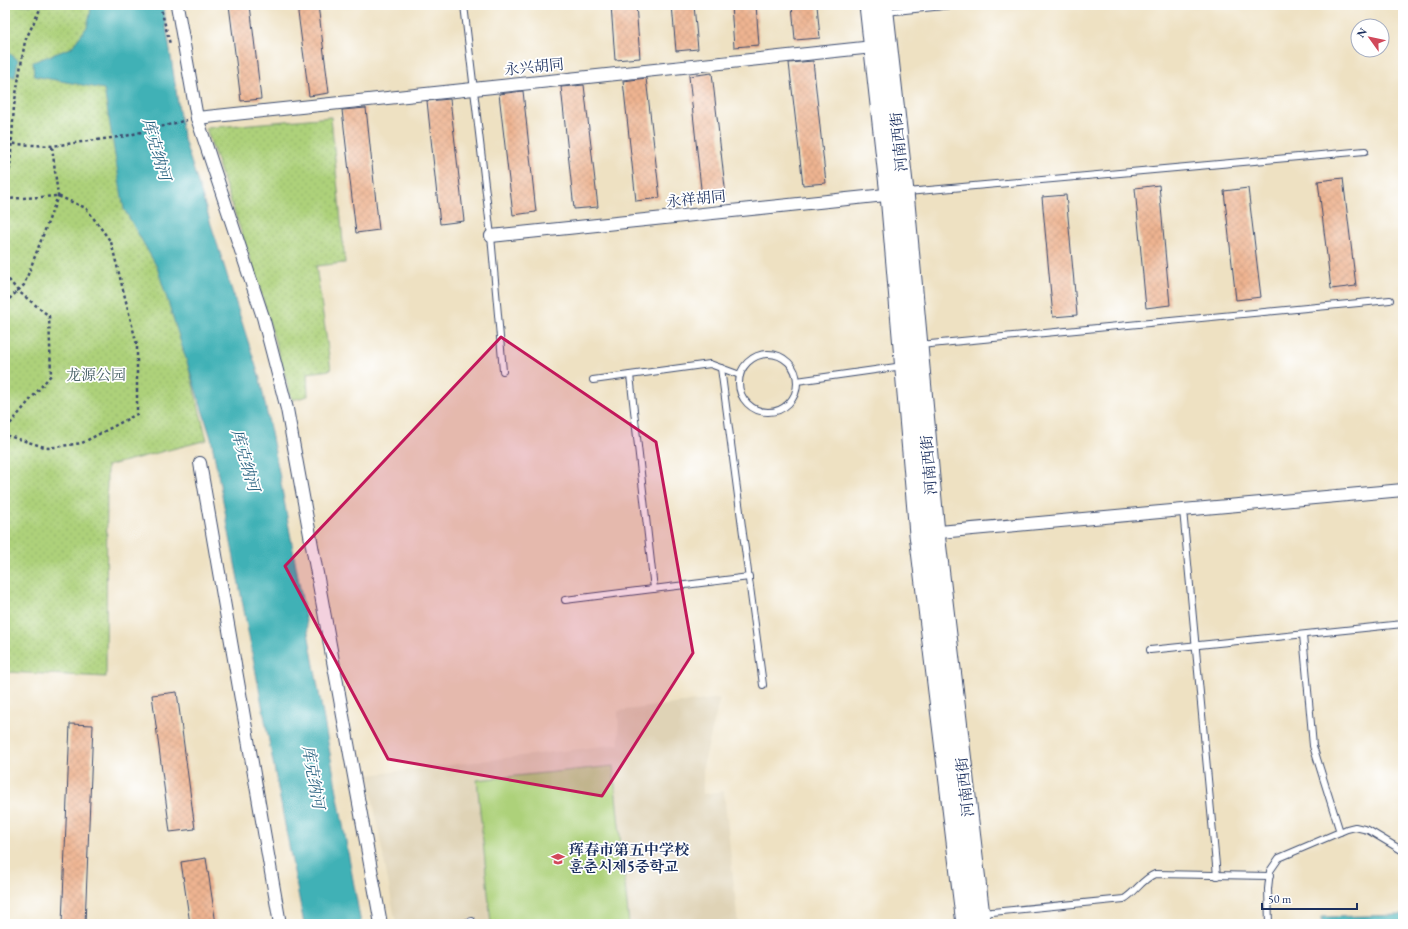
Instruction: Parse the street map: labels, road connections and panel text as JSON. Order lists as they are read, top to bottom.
{
  "streets": {
    "main road": ["河南西街"],
    "street": ["永兴胡同", "永祥胡同"]
  },
  "crossings": [
    ["永兴胡同", "河南西街"],
    ["河南西街", "永祥胡同"]
  ],
  "water": ["库克纳河"],
  "parks": ["龙源公园"],
  "places": {
    "school or university": ["珲春市第五中学校 훈춘시제5중학교"]
  },
  "scale_bar": "50 m",
  "north": "top left"
}
